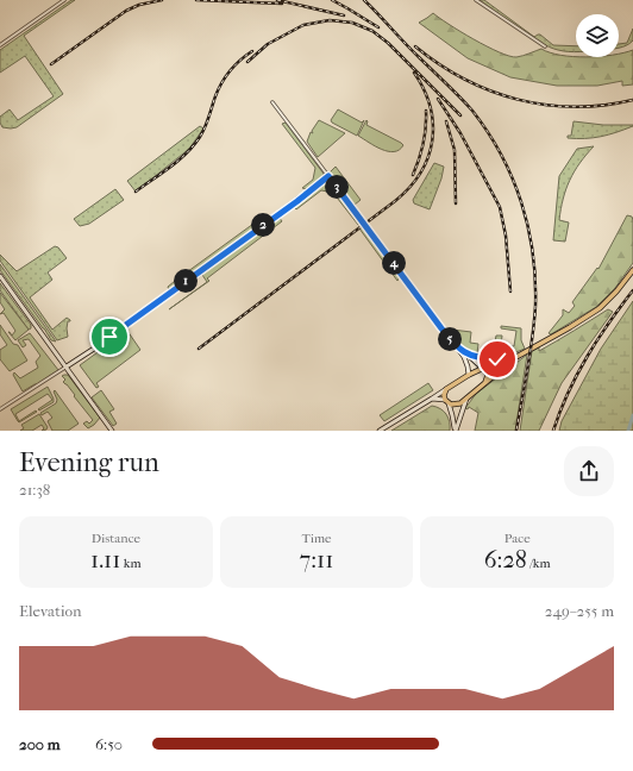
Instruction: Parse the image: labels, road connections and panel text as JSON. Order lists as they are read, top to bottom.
{
  "page": {
    "pins": [
      "3",
      "2",
      "4",
      "1",
      "5"
    ],
    "heading": ["Evening run", "21:38"],
    "stats": [
      ["Distance", "1.11 km"],
      ["Time", "7:11"],
      ["Pace", "6:28 /km"]
    ],
    "chart": ["Elevation", "249–255 m"],
    "list": [
      {
        "name": "200 m",
        "note": "6:50"
      }
    ]
  }
}
